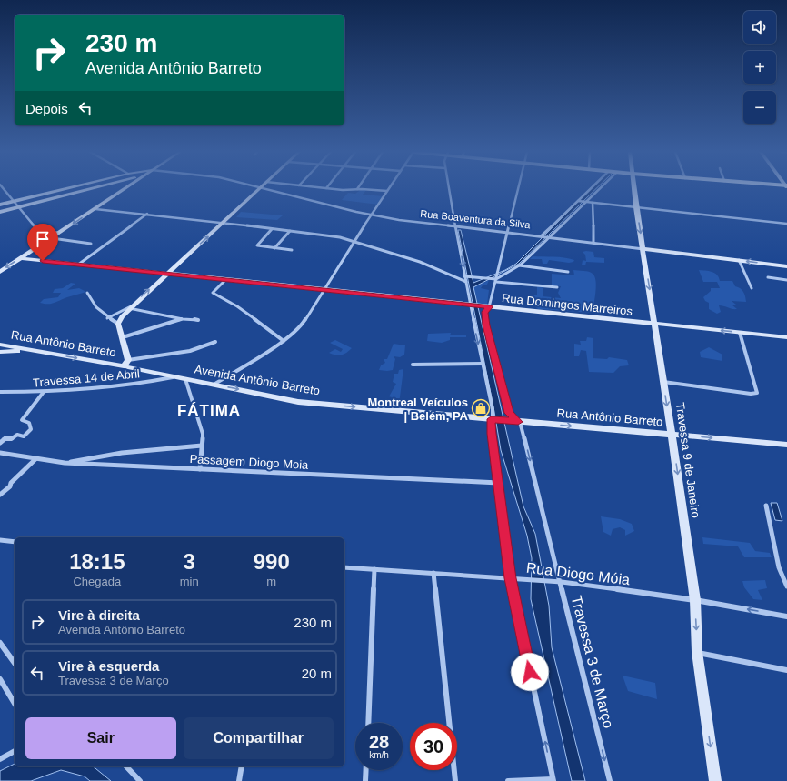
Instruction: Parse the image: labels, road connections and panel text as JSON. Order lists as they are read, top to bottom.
{
  "streets": {
    "main road": [
      "Rua Domingos Marreiros",
      "Rua Antônio Barreto",
      "Avenida Antônio Barreto",
      "Travessa 9 de Janeiro"
    ],
    "street": [
      "Rua Boaventura da Silva",
      "Travessa 14 de Abril",
      "Passagem Diogo Moia",
      "Rua Diogo Móia",
      "Travessa 3 de Março"
    ]
  },
  "crossings": [
    ["Rua Domingos Marreiros", "Travessa 9 de Janeiro"],
    ["Rua Domingos Marreiros", "Travessa 3 de Março"],
    ["Rua Antônio Barreto", "Avenida Antônio Barreto"],
    ["Rua Antônio Barreto", "Travessa 9 de Janeiro"],
    ["Rua Antônio Barreto", "Travessa 3 de Março"],
    ["Travessa 14 de Abril", "Avenida Antônio Barreto"],
    ["Avenida Antônio Barreto", "Travessa 3 de Março"],
    ["Travessa 9 de Janeiro", "Rua Diogo Móia"],
    ["Rua Diogo Móia", "Travessa 3 de Março"]
  ],
  "one_way": [
    "Rua Antônio Barreto",
    "Avenida Antônio Barreto",
    "Travessa 9 de Janeiro",
    "Travessa 3 de Março"
  ],
  "districts": ["FÁTIMA"],
  "places": {
    "shop": ["Montreal Veículos | Belém, PA"]
  },
  "page": {
    "map_buttons": ["+", "−"],
    "turn": ["230 m", "Avenida Antônio Barreto"],
    "then": "Depois",
    "eta": [
      "18:15",
      "Chegada",
      "3",
      "min",
      "990",
      "m"
    ],
    "list": [
      {
        "name": "Vire à direita",
        "note": "Avenida Antônio Barreto",
        "value": "230 m"
      },
      {
        "name": "Vire à esquerda",
        "note": "Travessa 3 de Março",
        "value": "20 m"
      }
    ],
    "buttons": ["Sair", "Compartilhar"],
    "speed": "28 km/h",
    "limit": "30"
  }
}
